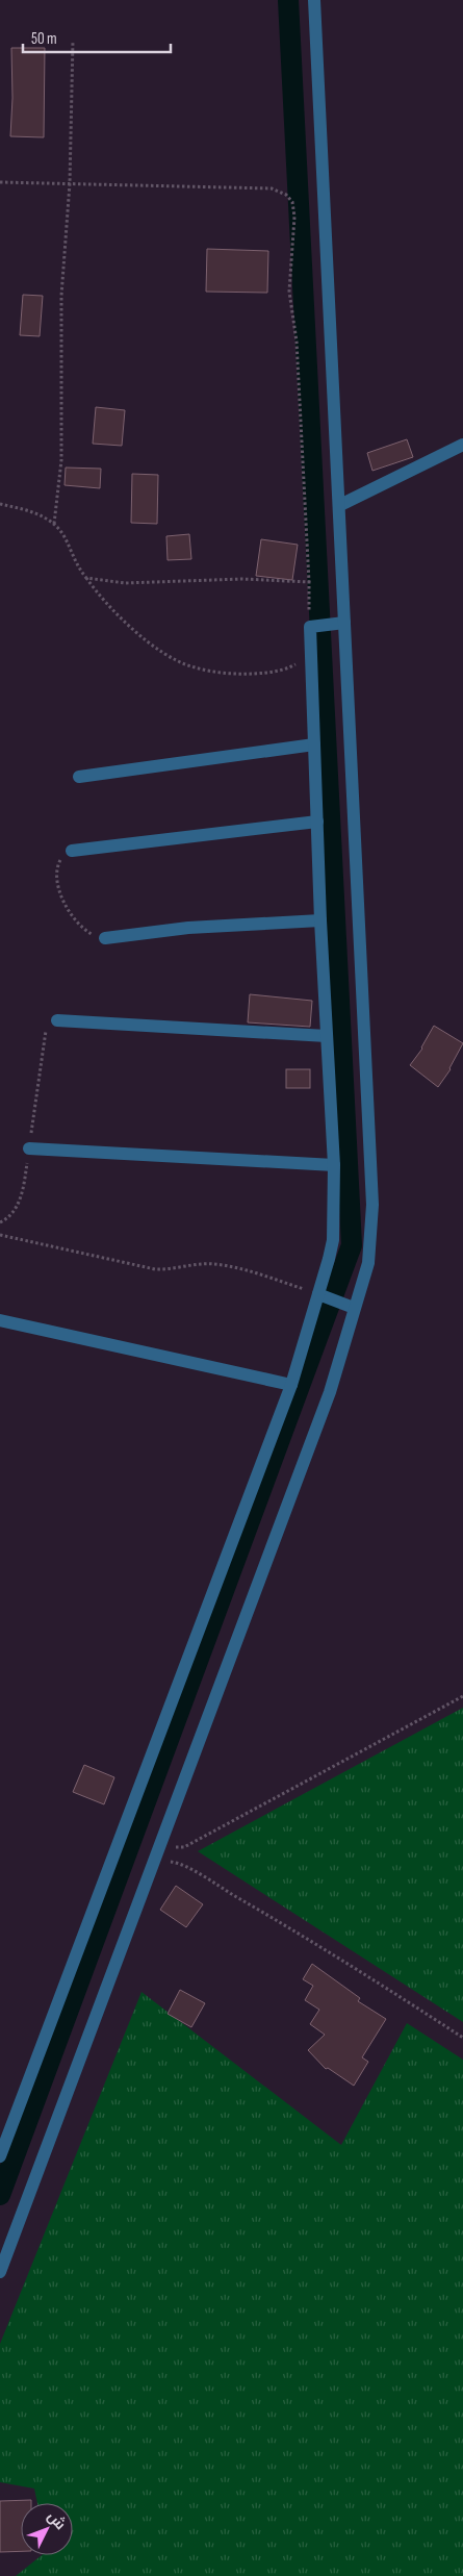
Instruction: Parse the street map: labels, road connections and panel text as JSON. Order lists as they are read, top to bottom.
{
  "scale_bar": "50 m",
  "north": "top right"
}
